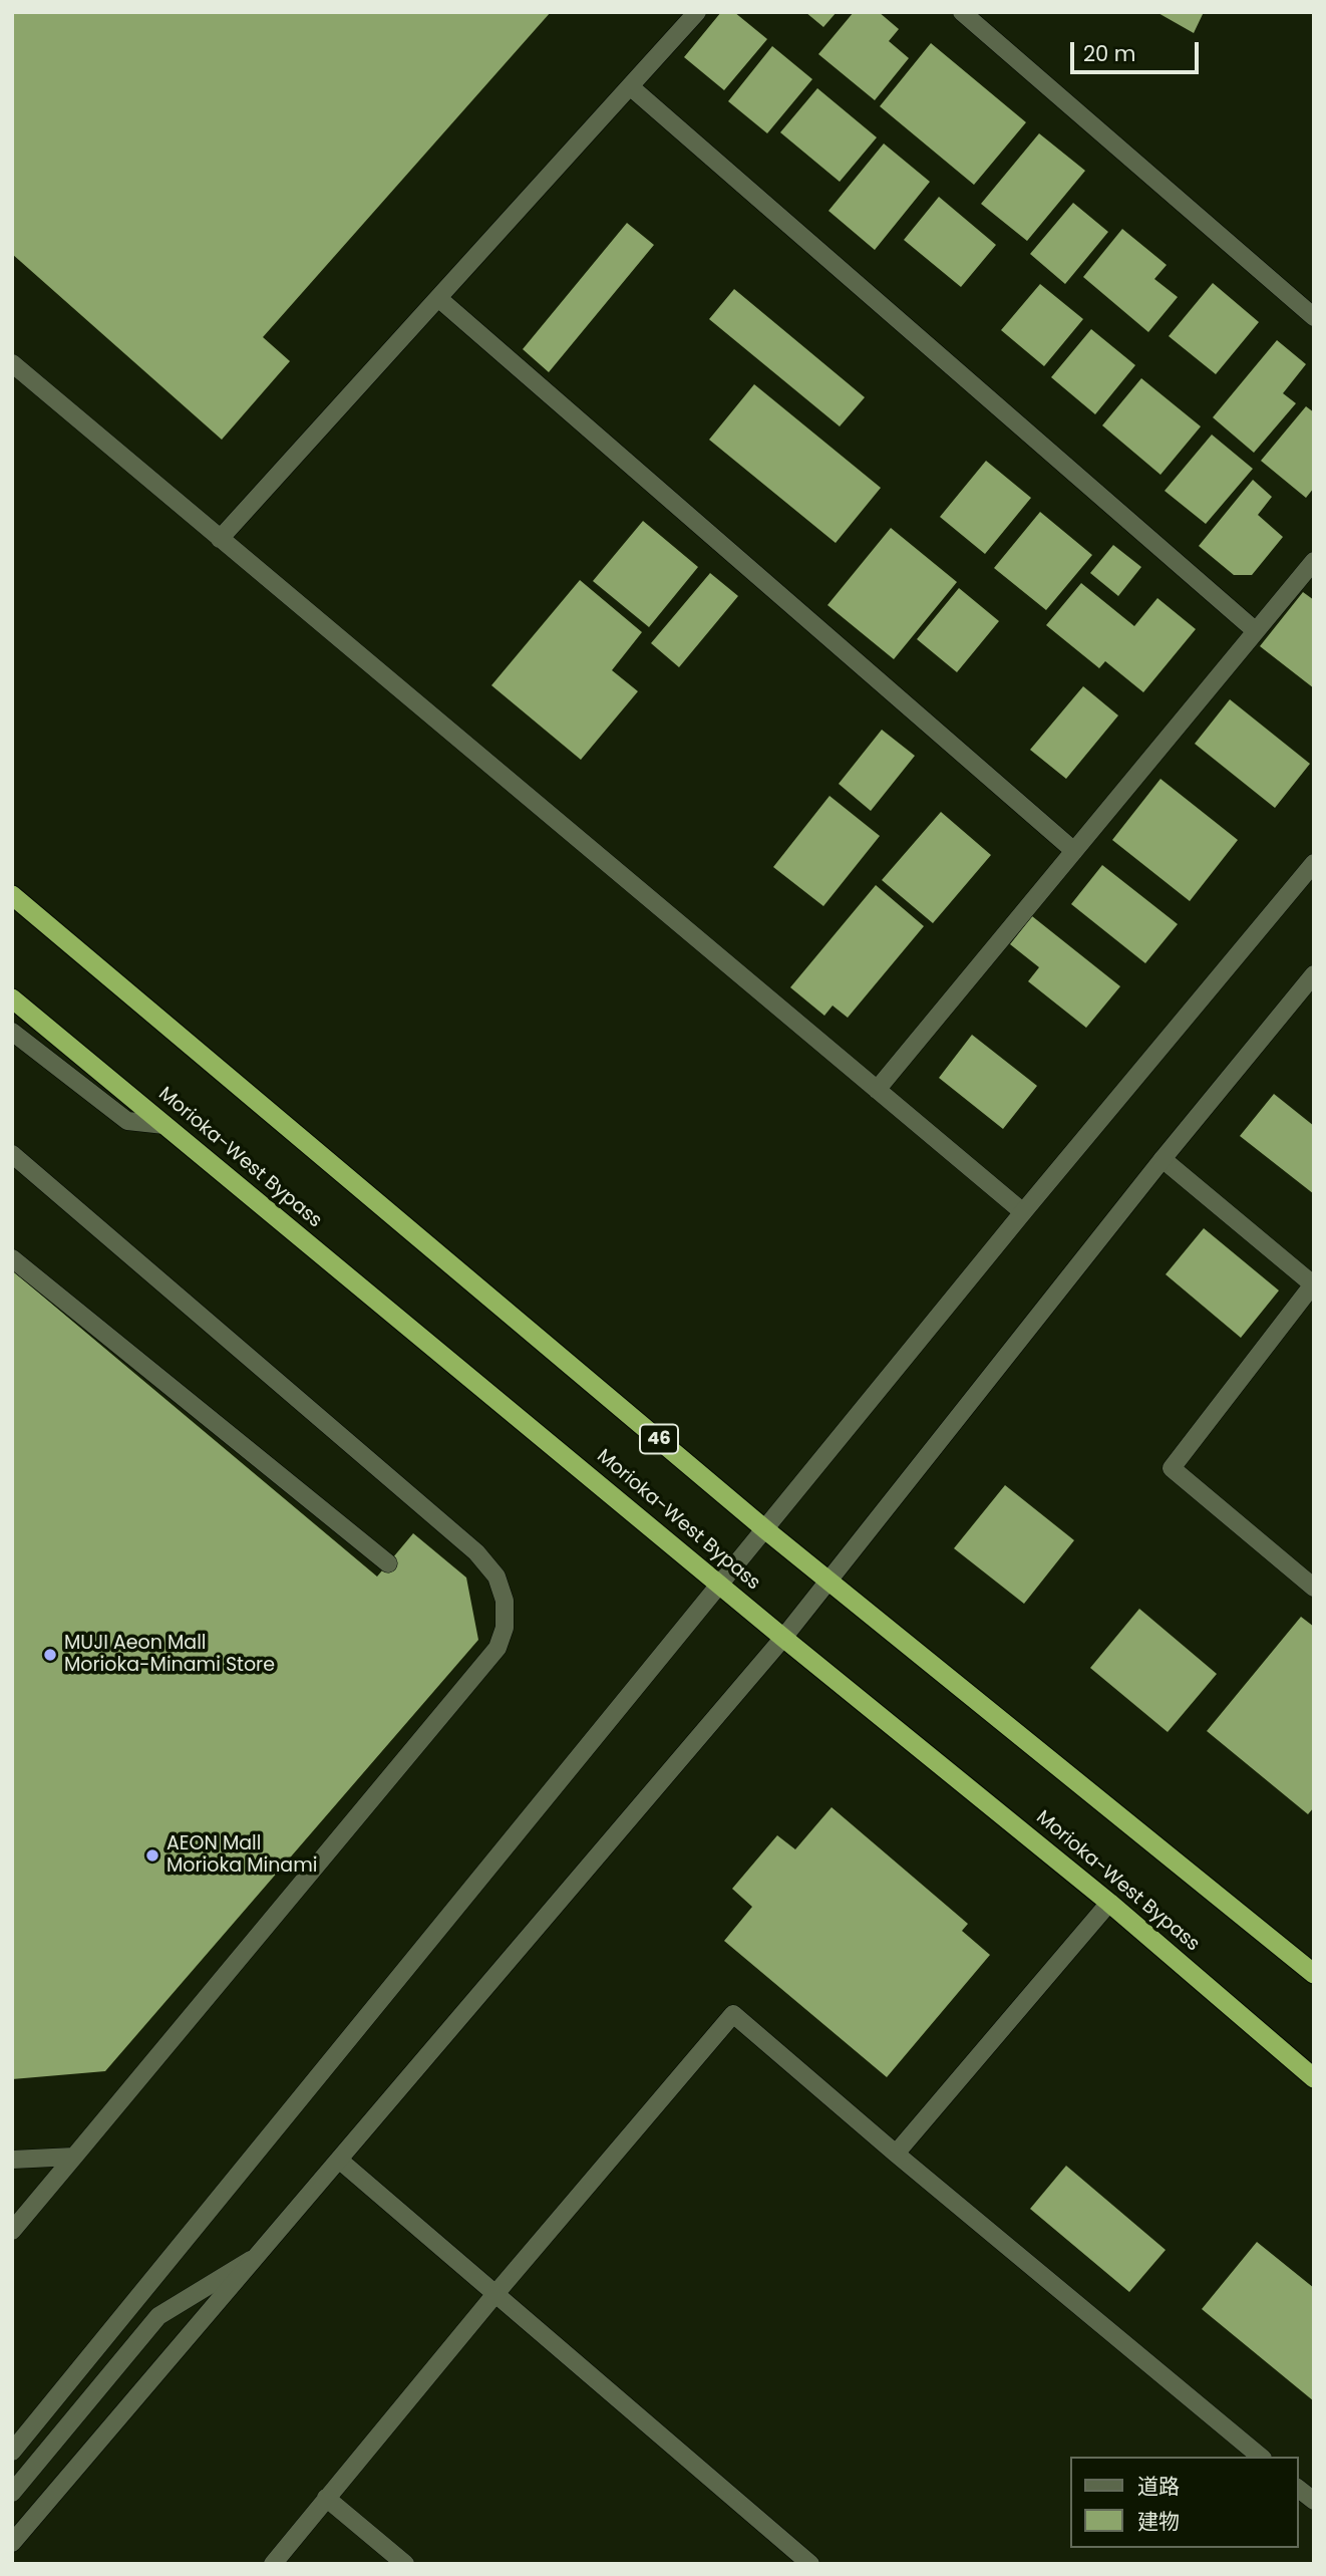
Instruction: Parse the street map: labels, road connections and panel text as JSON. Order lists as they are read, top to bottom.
{
  "streets": {
    "highway": ["Morioka-West Bypass", "46"]
  },
  "places": ["MUJI Aeon Mall Morioka-Minami Store", "AEON Mall Morioka Minami"],
  "legend": ["道路", "建物"],
  "scale_bar": "20 m"
}
